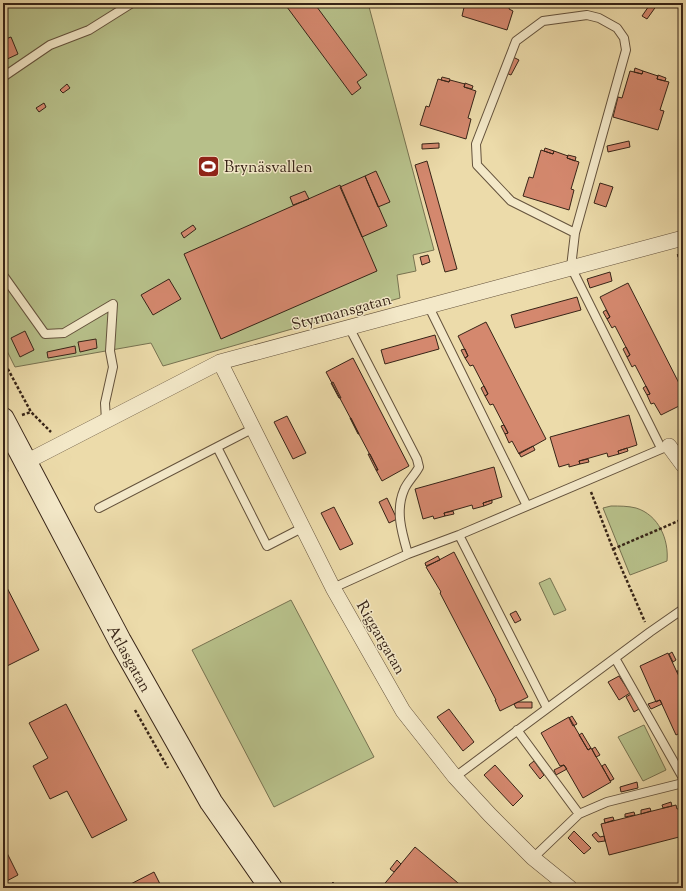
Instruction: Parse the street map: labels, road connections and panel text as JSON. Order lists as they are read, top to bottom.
{
  "streets": {
    "street": ["Styrmansgatan", "Riggargatan", "Atlasgatan"]
  },
  "crossings": [
    ["Styrmansgatan", "Riggargatan"],
    ["Styrmansgatan", "Atlasgatan"]
  ],
  "places": {
    "sports": ["Brynäsvallen"]
  }
}
